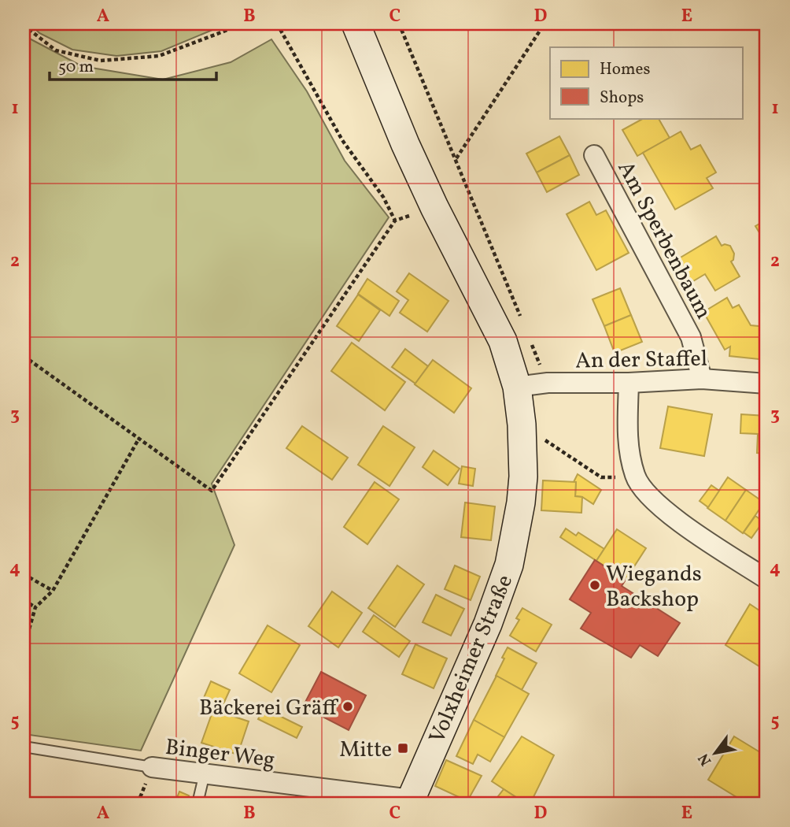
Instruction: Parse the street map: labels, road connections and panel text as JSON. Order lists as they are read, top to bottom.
{
  "streets": {
    "main road": ["Volxheimer Straße"],
    "street": ["Am Sperbenbaum", "An der Staffel", "Binger Weg"]
  },
  "crossings": [
    ["Am Sperbenbaum", "An der Staffel"],
    ["An der Staffel", "Volxheimer Straße"],
    ["Volxheimer Straße", "Binger Weg"]
  ],
  "places": {
    "other": ["Wiegands Backshop", "Bäckerei Gräff"],
    "transit": ["Mitte"]
  },
  "legend": ["Homes", "Shops"],
  "scale_bar": "50 m",
  "north": "bottom left",
  "grid": {
    "columns": [
      "A",
      "B",
      "C",
      "D",
      "E"
    ],
    "rows": [
      "1",
      "2",
      "3",
      "4",
      "5"
    ]
  }
}
